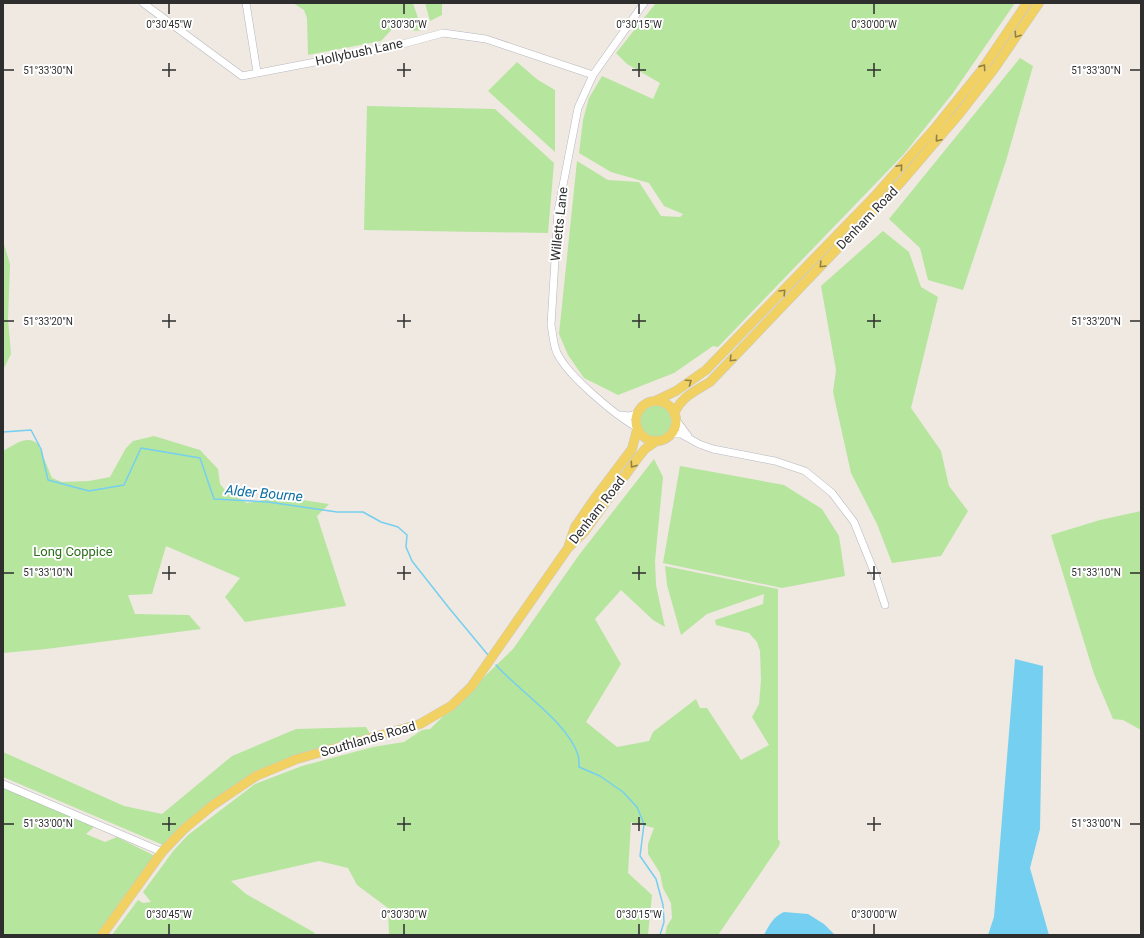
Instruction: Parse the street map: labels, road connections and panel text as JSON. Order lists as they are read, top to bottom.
{
  "streets": {
    "main road": ["Denham Road", "Southlands Road"],
    "street": ["Hollybush Lane", "Willetts Lane"]
  },
  "crossings": [
    ["Hollybush Lane", "Willetts Lane"],
    ["Denham Road", "Willetts Lane"],
    ["Denham Road", "Southlands Road"]
  ],
  "water": ["Alder Bourne"],
  "parks": ["Long Coppice"],
  "coordinates": [
    "0°30'45\"W",
    "0°30'30\"W",
    "0°30'15\"W",
    "0°30'00\"W",
    "51°33'30\"N",
    "51°33'20\"N",
    "51°33'10\"N",
    "51°33'00\"N"
  ]
}
